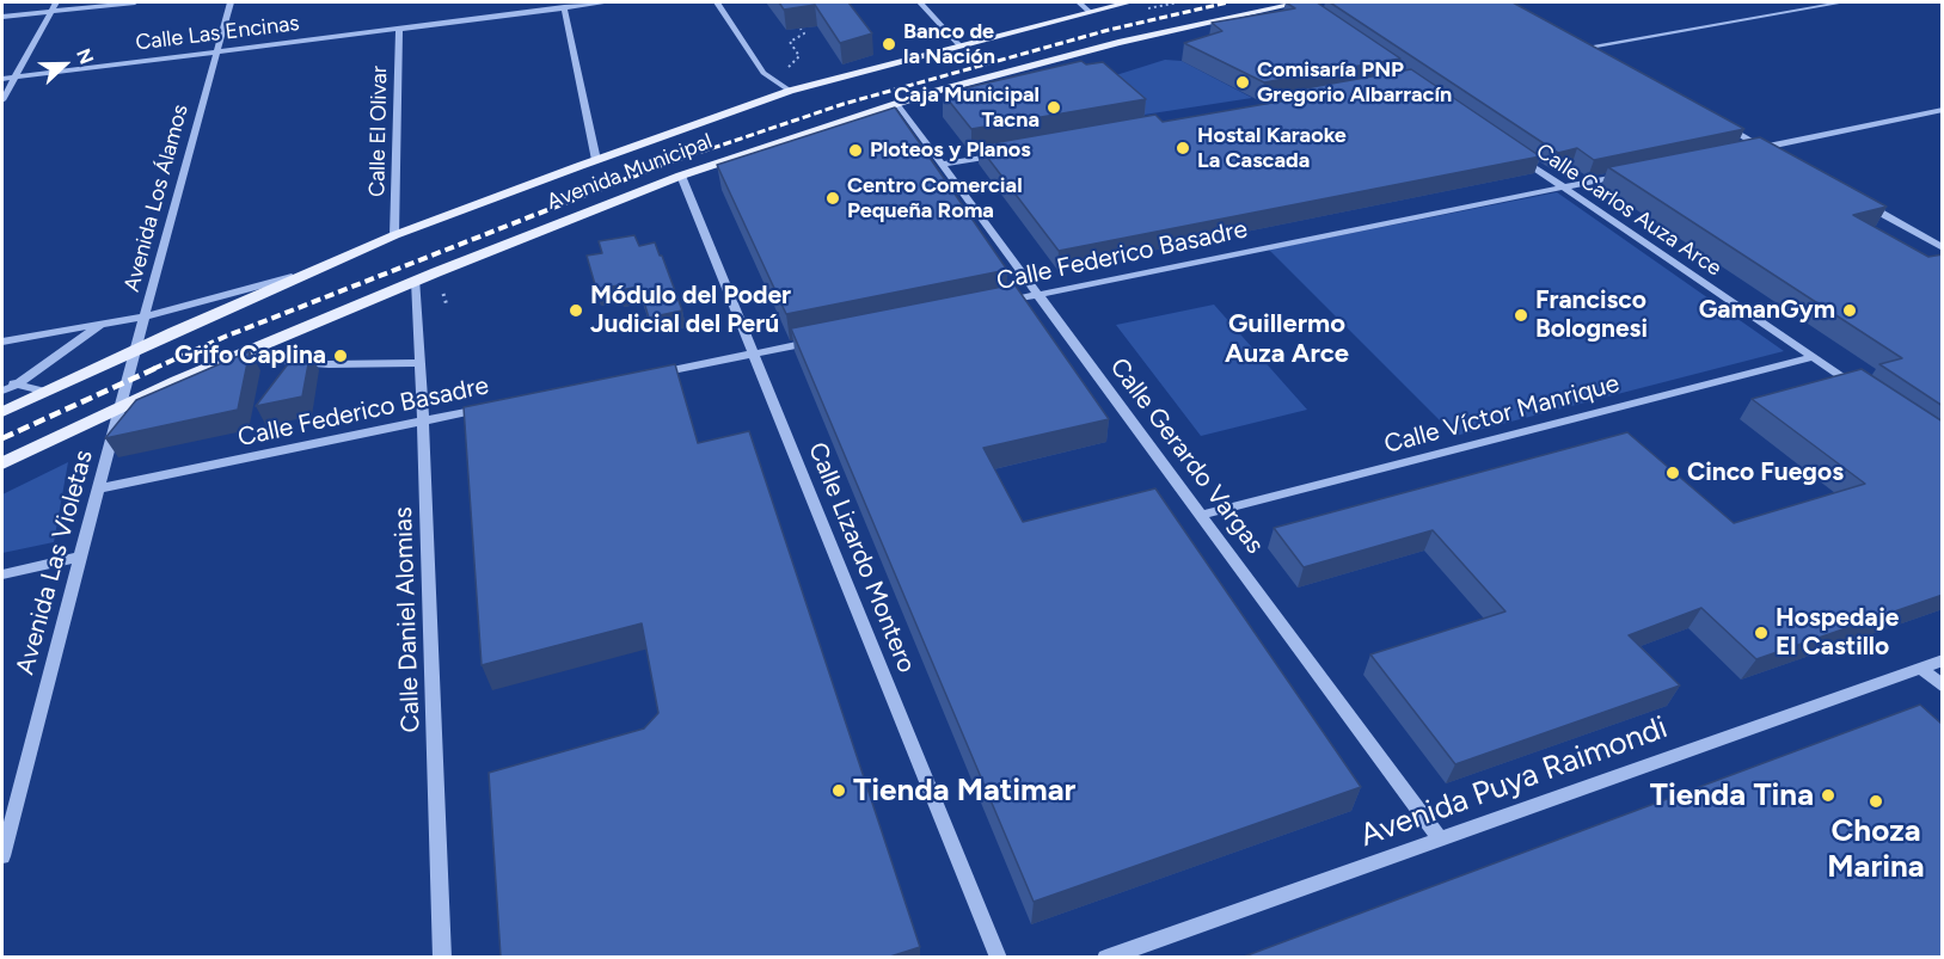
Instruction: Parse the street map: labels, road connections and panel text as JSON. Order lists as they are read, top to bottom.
{
  "streets": {
    "main road": ["Avenida Municipal"],
    "street": [
      "Calle Las Encinas",
      "Calle El Olivar",
      "Avenida Los Álamos",
      "Calle Carlos Auza Arce",
      "Calle Federico Basadre",
      "Calle Víctor Manrique",
      "Calle Gerardo Vargas",
      "Calle Lizardo Montero",
      "Avenida Las Violetas",
      "Calle Daniel Alomias",
      "Avenida Puya Raimondi"
    ]
  },
  "crossings": [
    ["Calle Las Encinas", "Calle El Olivar"],
    ["Calle Las Encinas", "Avenida Los Álamos"],
    ["Calle El Olivar", "Avenida Municipal"],
    ["Avenida Municipal", "Avenida Los Álamos"],
    ["Avenida Municipal", "Calle Gerardo Vargas"],
    ["Avenida Municipal", "Calle Lizardo Montero"],
    ["Avenida Municipal", "Avenida Las Violetas"],
    ["Avenida Municipal", "Calle Daniel Alomias"],
    ["Avenida Los Álamos", "Avenida Las Violetas"],
    ["Calle Carlos Auza Arce", "Calle Federico Basadre"],
    ["Calle Carlos Auza Arce", "Calle Víctor Manrique"],
    ["Calle Federico Basadre", "Calle Gerardo Vargas"],
    ["Calle Federico Basadre", "Avenida Las Violetas"],
    ["Calle Federico Basadre", "Calle Daniel Alomias"],
    ["Calle Víctor Manrique", "Calle Gerardo Vargas"],
    ["Calle Gerardo Vargas", "Avenida Puya Raimondi"]
  ],
  "districts": ["Guillermo Auza Arce"],
  "places": [
    "Banco de la Nación",
    "Comisaría PNP Gregorio Albarracín",
    "Caja Municipal Tacna",
    "Hostal Karaoke La Cascada",
    "Ploteos y Planos",
    "Centro Comercial Pequeña Roma",
    "Módulo del Poder Judicial del Perú",
    "GamanGym",
    "Francisco Bolognesi",
    "Grifo Caplina",
    "Cinco Fuegos",
    "Hospedaje El Castillo",
    "Tienda Matimar",
    "Tienda Tina",
    "Choza Marina"
  ],
  "north": "right"
}
